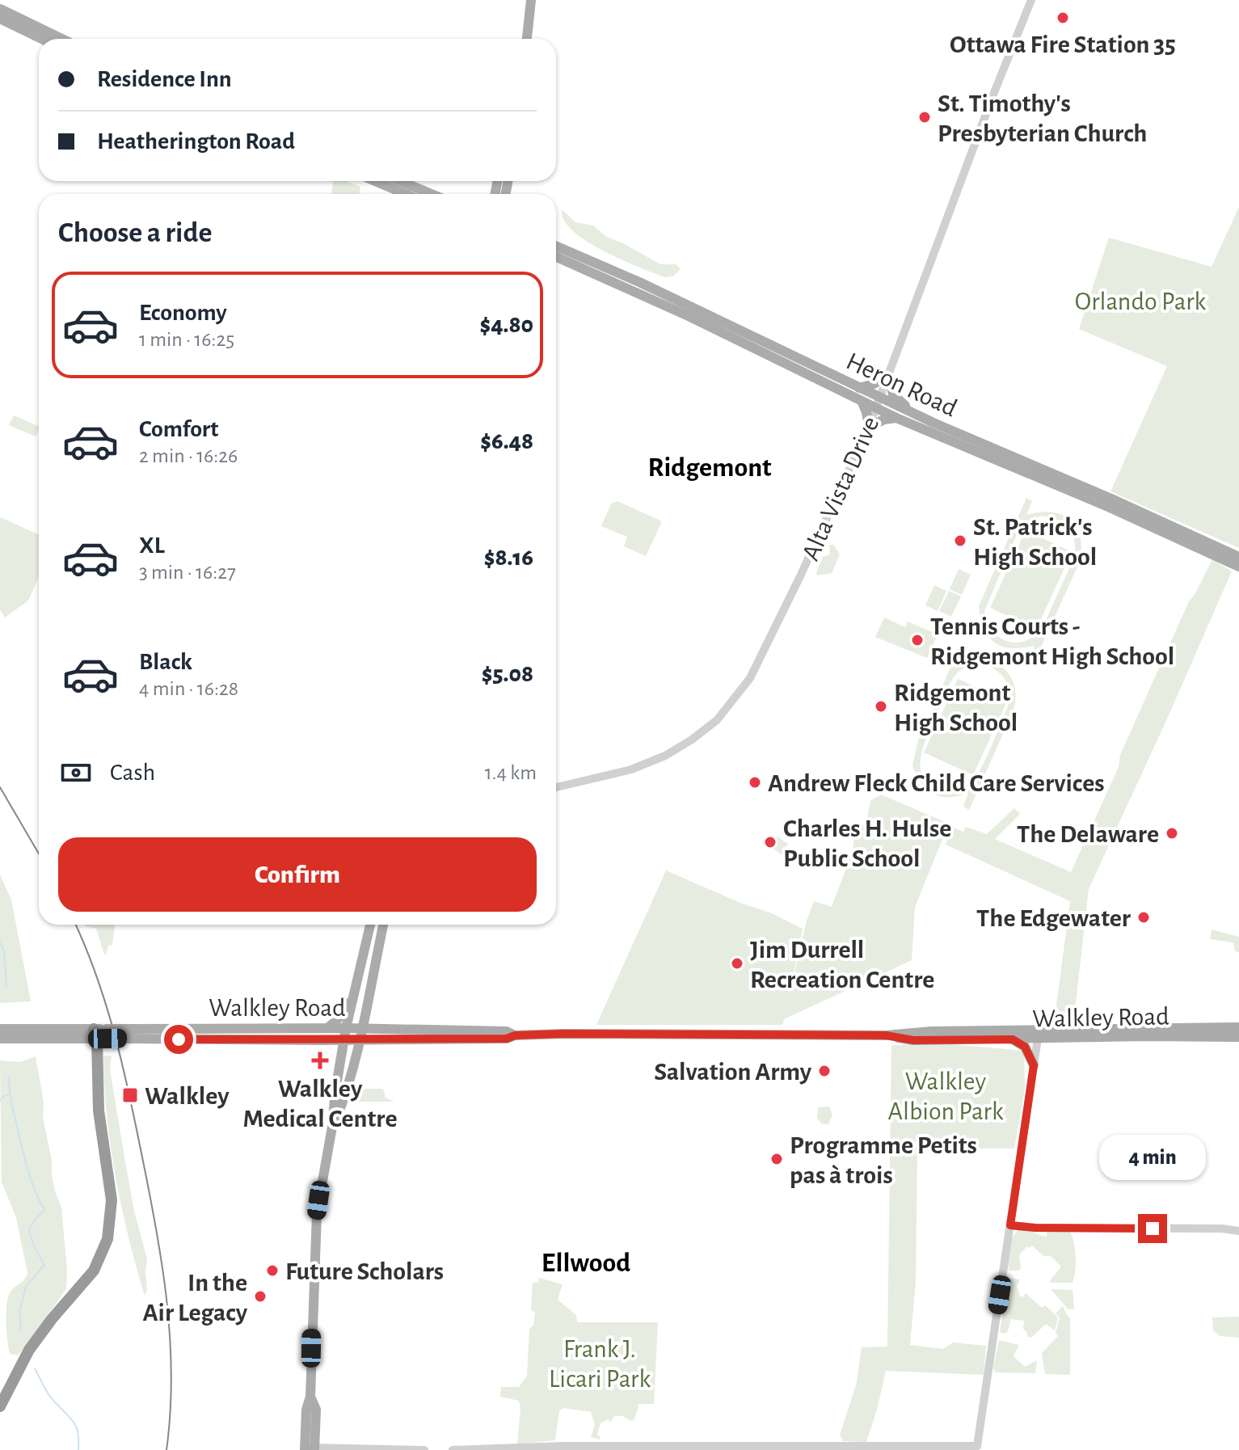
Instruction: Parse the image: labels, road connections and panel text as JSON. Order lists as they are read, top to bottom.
{
  "streets": {
    "main road": ["Heron Road", "Walkley Road"],
    "street": ["Alta Vista Drive"]
  },
  "crossings": [
    ["Heron Road", "Alta Vista Drive"]
  ],
  "districts": ["Ridgemont", "Ellwood"],
  "parks": ["Orlando Park", "Walkley Albion Park", "Frank J. Licari Park"],
  "places": {
    "other": [
      "Ottawa Fire Station 35",
      "St. Timothy's Presbyterian Church",
      "St. Patrick's High School",
      "Tennis Courts - Ridgemont High School",
      "Ridgemont High School",
      "Andrew Fleck Child Care Services",
      "The Delaware",
      "Charles H. Hulse Public School",
      "The Edgewater",
      "Jim Durrell Recreation Centre",
      "Salvation Army",
      "Programme Petits pas à trois",
      "Future Scholars",
      "In the Air Legacy"
    ],
    "health": ["Walkley Medical Centre"],
    "transit": ["Walkley"]
  },
  "page": {
    "banner": ["Residence Inn", "Heatherington Road"],
    "heading": "Choose a ride",
    "list": [
      {
        "name": "Economy",
        "note": "1 min · 16:25",
        "value": "$4.80"
      },
      {
        "name": "Comfort",
        "note": "2 min · 16:26",
        "value": "$6.48"
      },
      {
        "name": "XL",
        "note": "3 min · 16:27",
        "value": "$8.16"
      },
      {
        "name": "Black",
        "note": "4 min · 16:28",
        "value": "$5.08"
      }
    ],
    "pay": ["Cash", "1.4 km"],
    "buttons": "Confirm",
    "bubble": "4 min"
  }
}
